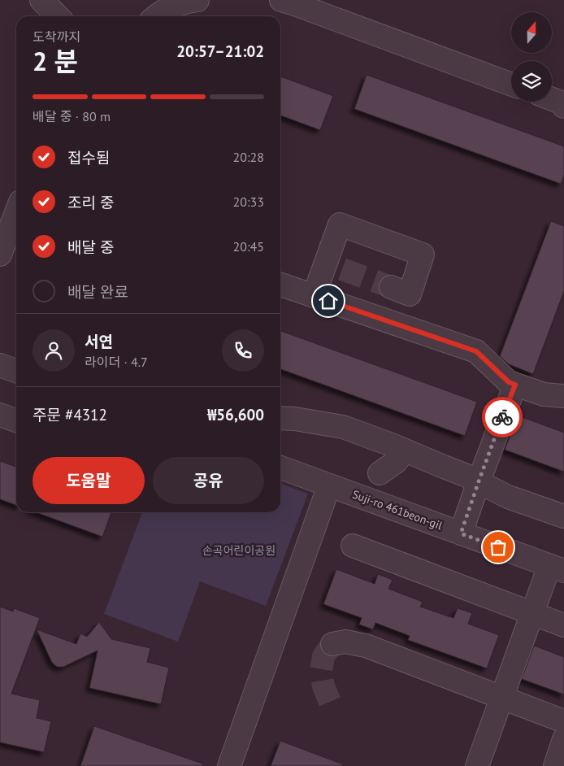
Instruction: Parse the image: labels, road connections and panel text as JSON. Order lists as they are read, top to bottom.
{
  "streets": {
    "street": ["Suji-ro 461beon-gil"]
  },
  "parks": ["손곡어린이공원"],
  "north": "top",
  "page": {
    "heading": ["2 분", "도착까지", "20:57–21:02"],
    "panel": [
      "서연",
      "라이더 · 4.7",
      "주문 #4312",
      "₩56,600"
    ],
    "bar": "배달 중 · 80 m",
    "list": [
      ["접수됨", "20:28"],
      ["조리 중", "20:33"],
      ["배달 중", "20:45"],
      "배달 완료"
    ],
    "buttons": ["도움말", "공유"]
  }
}
